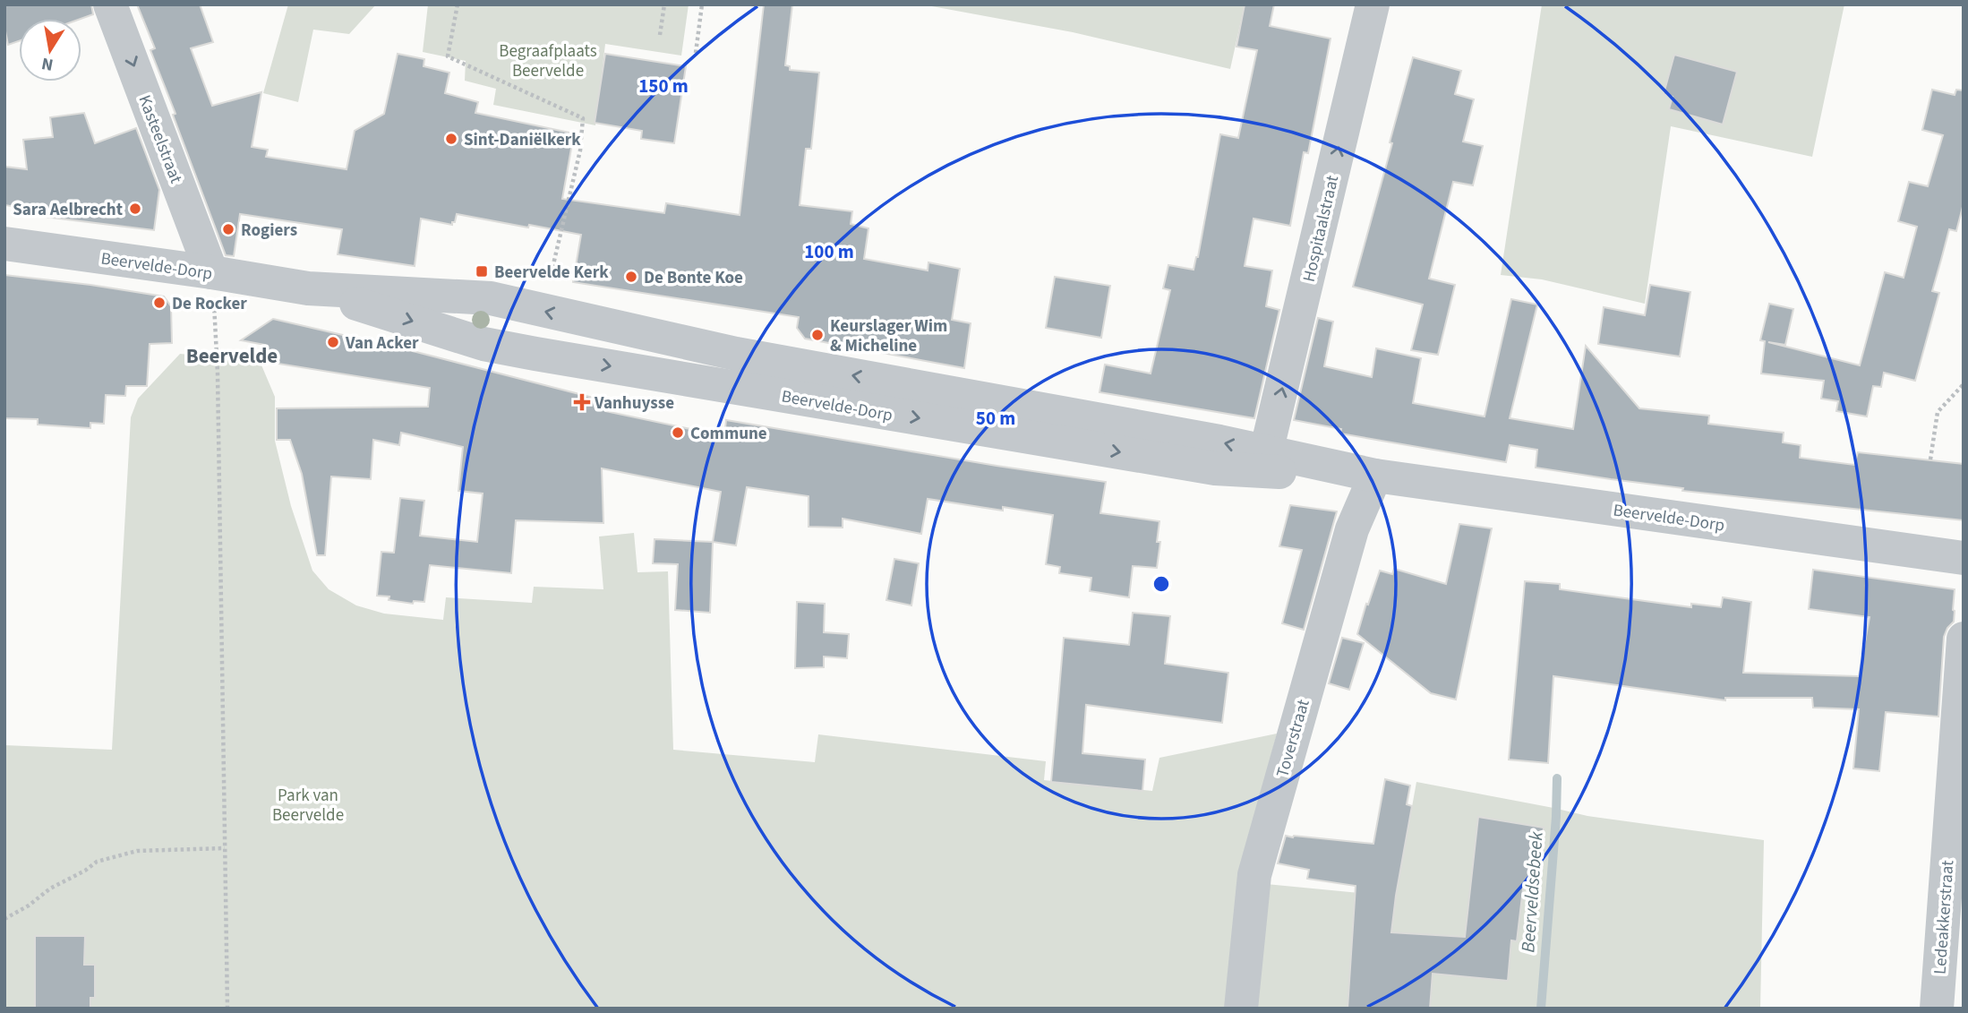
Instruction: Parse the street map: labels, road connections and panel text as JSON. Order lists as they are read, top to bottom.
{
  "streets": {
    "street": [
      "Kasteelstraat",
      "Hospitaalstraat",
      "Beervelde-Dorp",
      "Toverstraat",
      "Ledeakkerstraat"
    ]
  },
  "crossings": [
    ["Kasteelstraat", "Beervelde-Dorp"],
    ["Hospitaalstraat", "Beervelde-Dorp"],
    ["Beervelde-Dorp", "Toverstraat"]
  ],
  "one_way": ["Kasteelstraat", "Hospitaalstraat"],
  "districts": ["Beervelde"],
  "water": ["Beerveldsebeek"],
  "parks": ["Begraafplaats Beervelde", "Park van Beervelde"],
  "places": {
    "other": [
      "Sint-Daniëlkerk",
      "Sara Aelbrecht",
      "Rogiers",
      "De Bonte Koe",
      "De Rocker",
      "Keurslager Wim & Micheline",
      "Van Acker",
      "Commune"
    ],
    "transit": ["Beervelde Kerk"],
    "health": ["Vanhuysse"]
  },
  "north": "bottom",
  "rings": ["150 m", "100 m", "50 m"]
}
